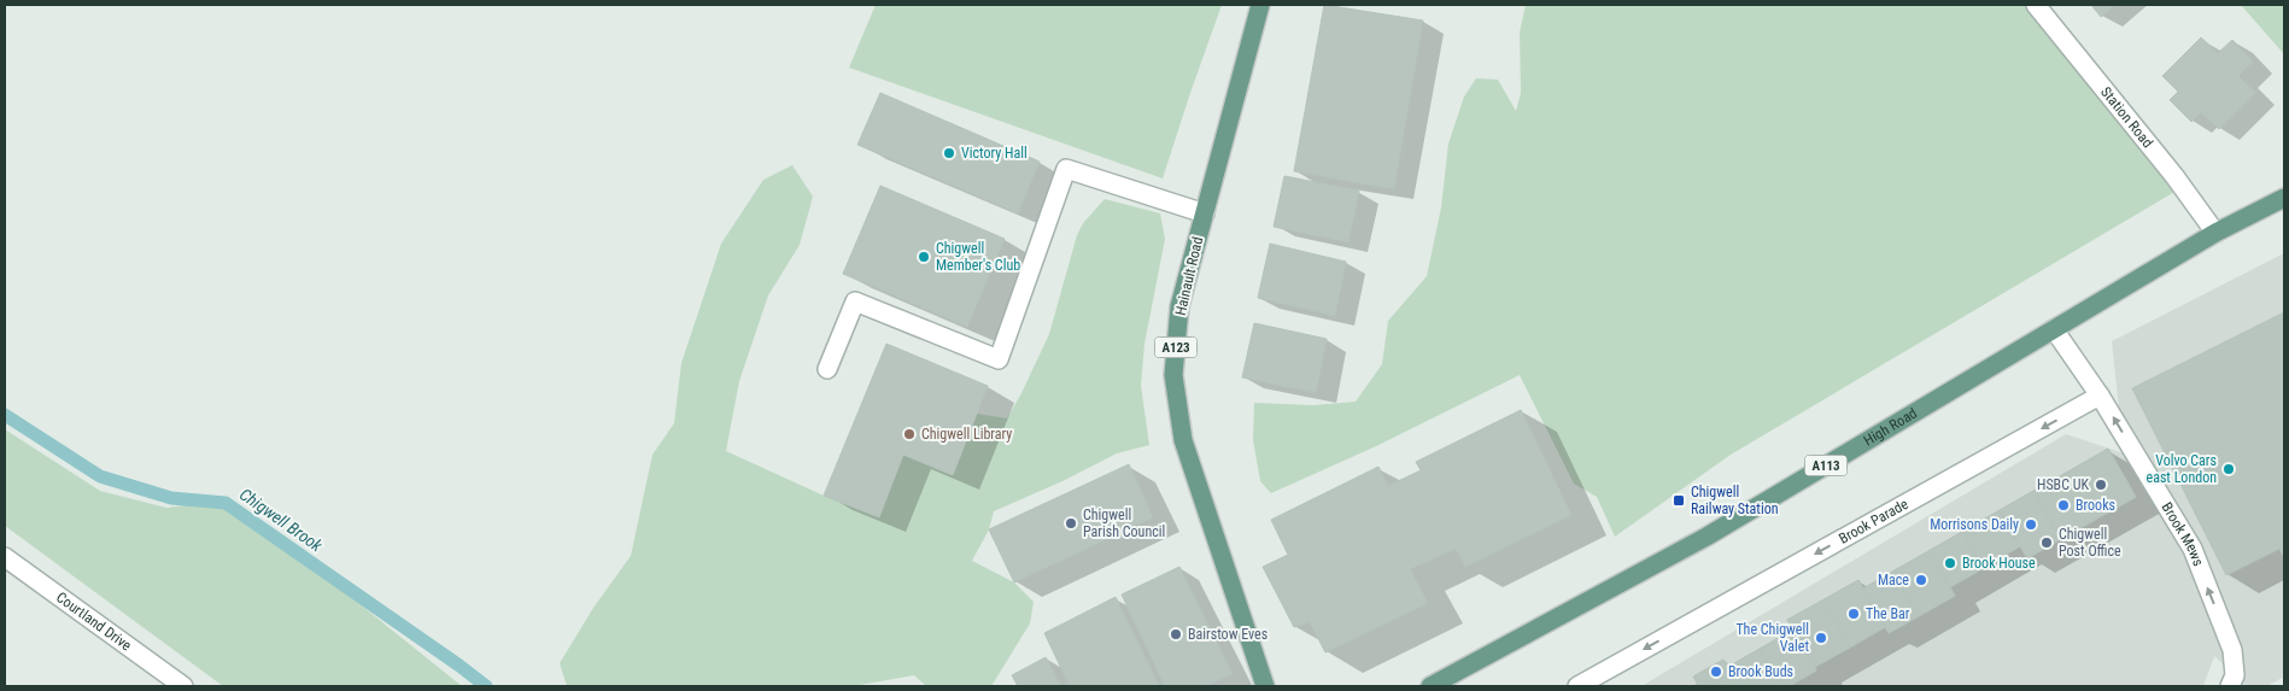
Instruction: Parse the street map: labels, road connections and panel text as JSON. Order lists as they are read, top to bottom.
{
  "streets": {
    "main road": [
      "Hainault Road",
      "A123",
      "High Road",
      "A113"
    ],
    "street": [
      "Station Road",
      "Brook Parade",
      "Brook Mews",
      "Courtland Drive"
    ]
  },
  "crossings": [
    ["Station Road", "High Road"],
    ["Brook Parade", "Brook Mews"]
  ],
  "one_way": ["Brook Parade", "Brook Mews"],
  "water": ["Chigwell Brook"],
  "places": {
    "other": [
      "Victory Hall",
      "Chigwell Member's Club",
      "Chigwell Library",
      "Volvo Cars east London",
      "HSBC UK",
      "Brooks",
      "Chigwell Parish Council",
      "Morrisons Daily",
      "Chigwell Post Office",
      "Brook House",
      "Mace",
      "The Bar",
      "Bairstow Eves",
      "The Chigwell Valet",
      "Brook Buds"
    ],
    "transit": ["Chigwell Railway Station"]
  }
}
